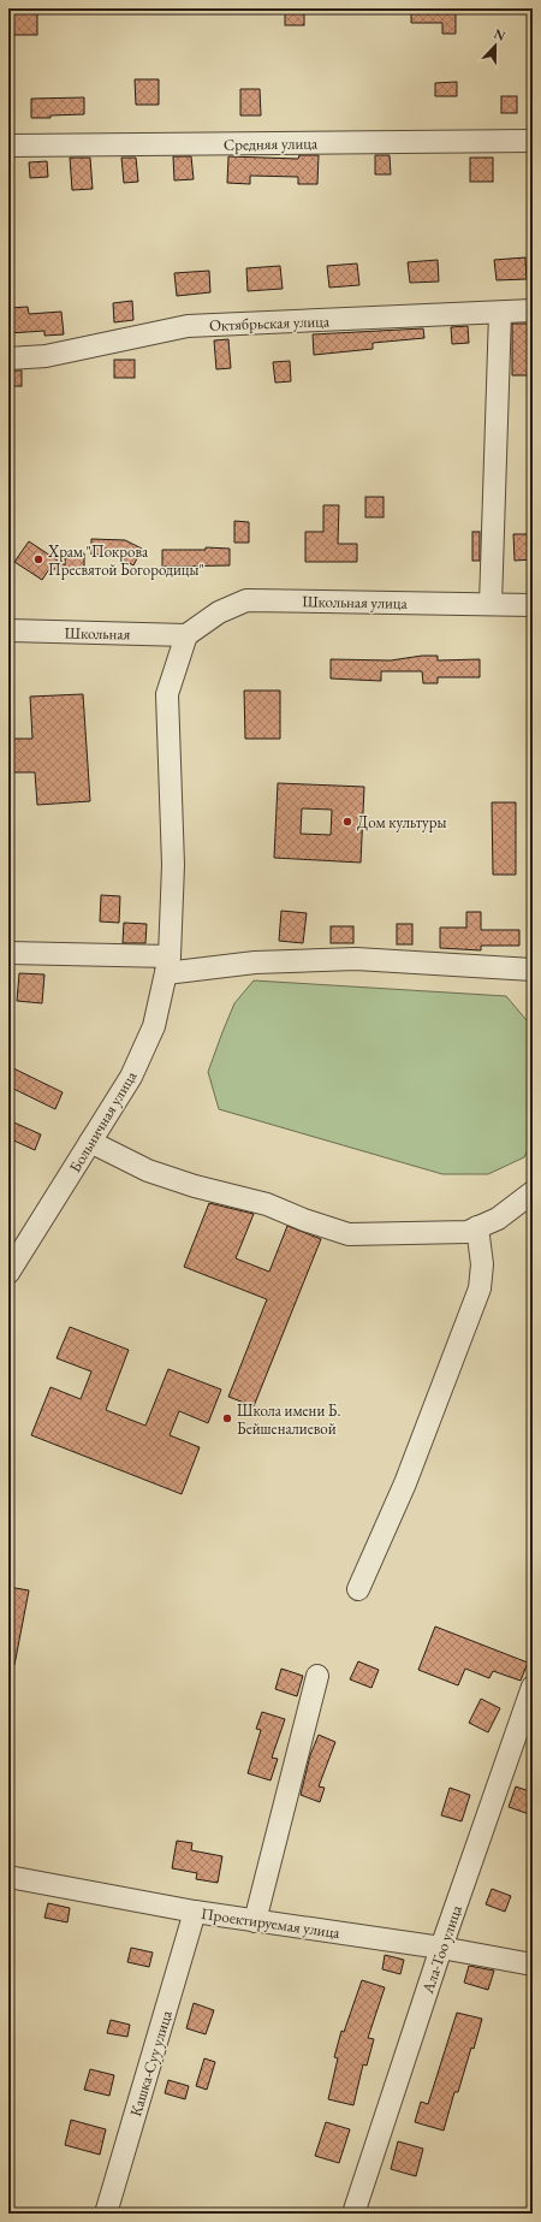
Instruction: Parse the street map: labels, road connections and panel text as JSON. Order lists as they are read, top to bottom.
{
  "streets": {
    "street": [
      "Средняя улица",
      "Октябрьская улица",
      "Школьная улица",
      "Школьная",
      "Больничная улица",
      "Проектируемая улица",
      "Ала-Тоо улица",
      "Кашка-Суу улица"
    ]
  },
  "crossings": [
    ["Школьная улица", "Школьная"],
    ["Школьная улица", "Больничная улица"],
    ["Школьная", "Больничная улица"],
    ["Проектируемая улица", "Ала-Тоо улица"],
    ["Проектируемая улица", "Кашка-Суу улица"]
  ],
  "places": ["Храм \"Покрова Пресвятой Богородицы\"", "Дом культуры", "Школа имени Б. Бейшеналиевой"],
  "north": "top"
}
